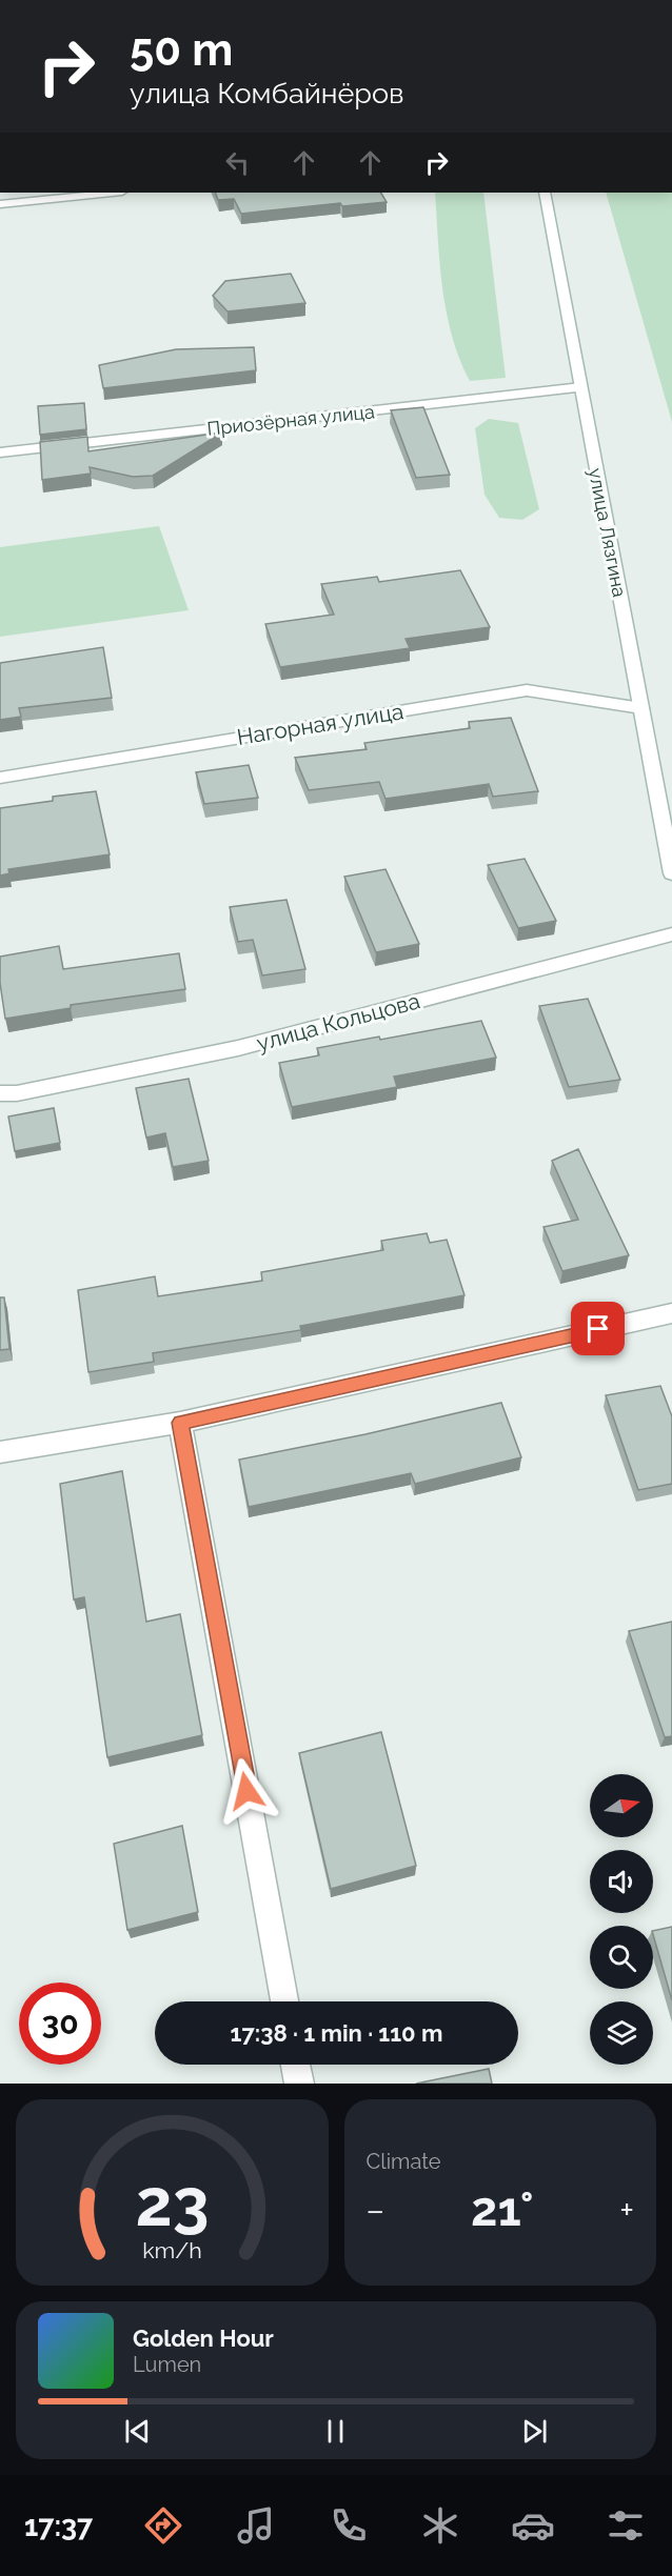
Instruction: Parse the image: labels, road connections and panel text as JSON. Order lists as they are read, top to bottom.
{
  "streets": {
    "street": [
      "Приозёрная улица",
      "улица Лязгина",
      "Нагорная улица",
      "улица Кольцова"
    ]
  },
  "crossings": [
    ["Приозёрная улица", "улица Лязгина"],
    ["улица Лязгина", "Нагорная улица"]
  ],
  "north": "right",
  "page": {
    "turn": ["50 m", "улица Комбайнёров"],
    "limit": "30",
    "trip": "17:38 · 1 min · 110 m",
    "tile": "Climate",
    "heat": ["−", "21°", "+"],
    "song": ["Golden Hour", "Lumen"],
    "tabs": "17:37",
    "gauge": ["23", "km/h"]
  }
}
